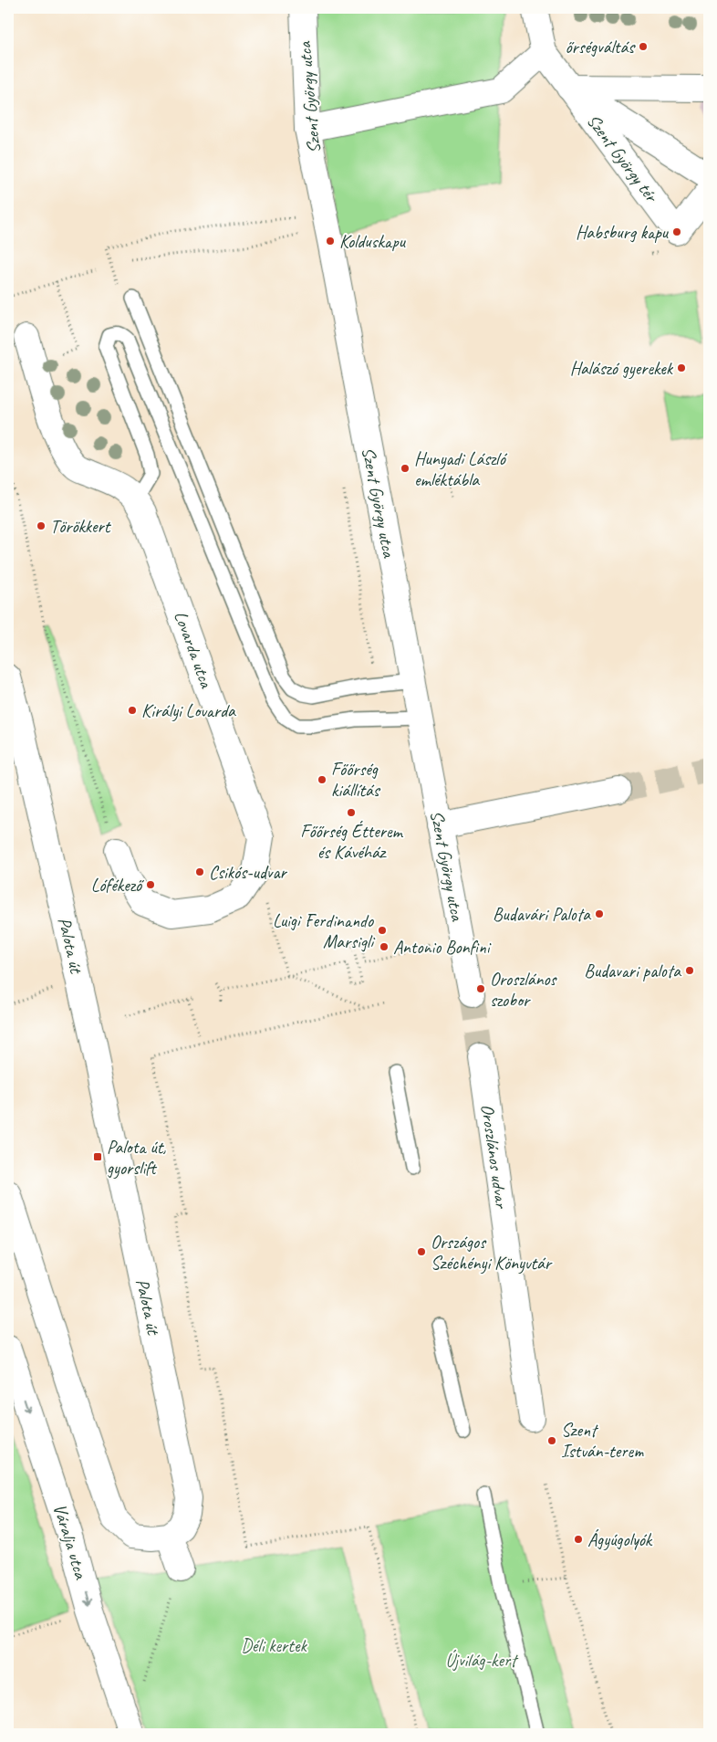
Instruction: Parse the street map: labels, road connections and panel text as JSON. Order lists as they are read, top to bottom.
{
  "streets": {
    "street": [
      "Szent György utca",
      "Szent György tér",
      "Lovarda utca",
      "Palota út",
      "Oroszlános udvar",
      "Váralja utca"
    ]
  },
  "parks": ["Déli kertek", "Újvilág-kert"],
  "places": {
    "other": [
      "őrségváltás",
      "Habsburg kapu",
      "Kolduskapu",
      "Halászó gyerekek",
      "Hunyadi László emléktábla",
      "Törökkert",
      "Királyi Lovarda",
      "Főőrség kiállítás",
      "Főőrség Étterem és Kávéház",
      "Csikós-udvar",
      "Lófékező",
      "Budavári Palota",
      "Luigi Ferdinando Marsigli",
      "Antonio Bonfini",
      "Budavari palota",
      "Oroszlános szobor",
      "Országos Széchényi Könyvtár",
      "Szent István-terem",
      "Ágyúgolyók"
    ],
    "transit": ["Palota út, gyorslift"]
  }
}
